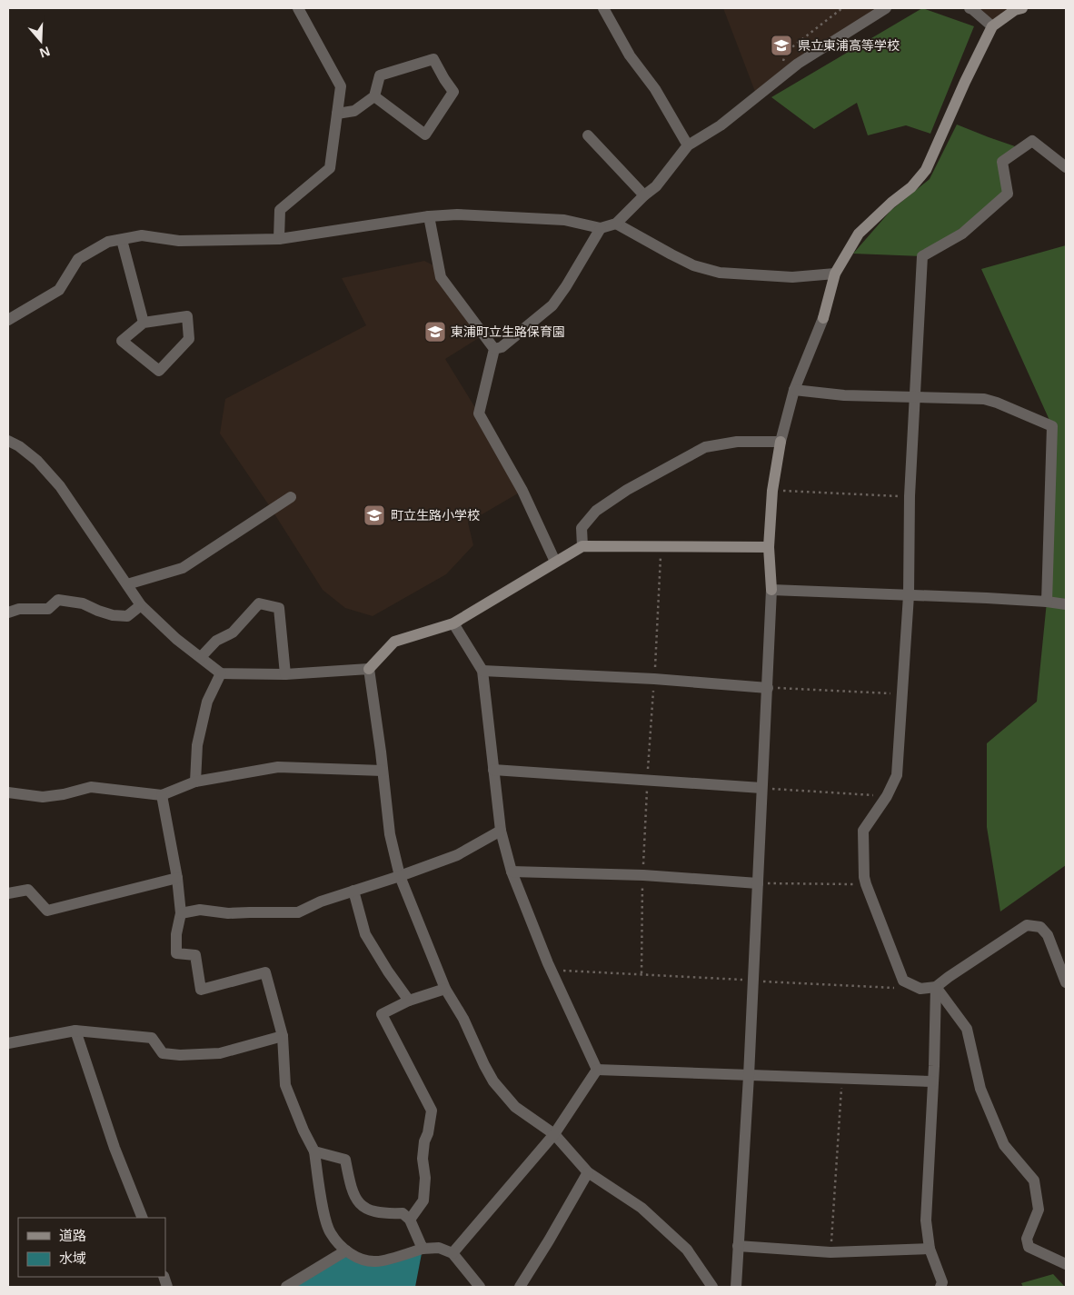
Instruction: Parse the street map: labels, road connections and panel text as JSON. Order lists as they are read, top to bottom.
{
  "places": {
    "school or university": ["県立東浦高等学校", "東浦町立生路保育園", "町立生路小学校"]
  },
  "legend": ["道路", "水域"],
  "north": "bottom"
}
